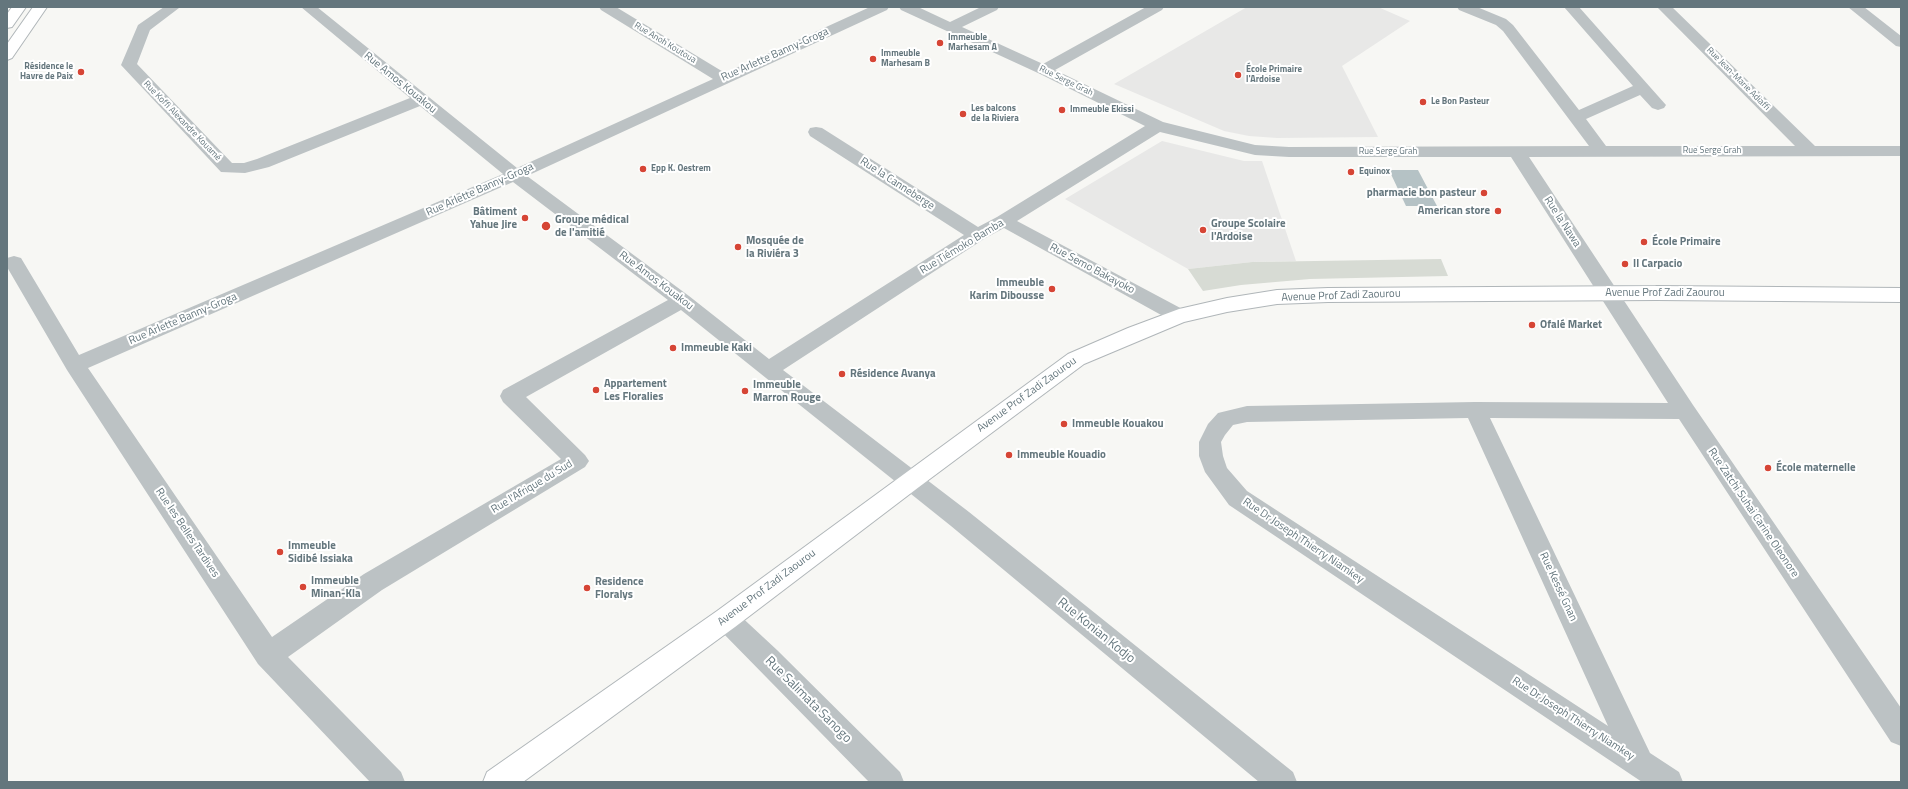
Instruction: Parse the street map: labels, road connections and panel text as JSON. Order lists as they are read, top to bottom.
{
  "streets": {
    "main road": ["Avenue Prof Zadi Zaourou"],
    "street": [
      "Rue Anoh Koutoua",
      "Rue Arlette Banny-Groga",
      "Rue Jean-Marie Adiaffi",
      "Rue Serge Grah",
      "Rue Amos Kouakou",
      "Rue Koffi Alexandre Kouamé",
      "Rue la Canneberge",
      "Rue la Nawa",
      "Rue Tiémoko Bamba",
      "Rue Semo Bakayoko",
      "Rue l'Afrique du Sud",
      "Rue Zatchi Suhai Carine Oleonore",
      "Rue les Belles Tardives",
      "Rue Dr Joseph Thierry Niamkey",
      "Rue Kessé Gnan",
      "Rue Konian Kodjo",
      "Rue Salimata Sanogo"
    ]
  },
  "crossings": [
    ["Rue Anoh Koutoua", "Rue Arlette Banny-Groga"],
    ["Rue Arlette Banny-Groga", "Rue Amos Kouakou"],
    ["Rue Arlette Banny-Groga", "Rue les Belles Tardives"],
    ["Rue Jean-Marie Adiaffi", "Rue Serge Grah"],
    ["Rue Serge Grah", "Rue la Nawa"],
    ["Rue Serge Grah", "Rue Tiémoko Bamba"],
    ["Rue Amos Kouakou", "Rue Koffi Alexandre Kouamé"],
    ["Rue Amos Kouakou", "Rue Tiémoko Bamba"],
    ["Rue Amos Kouakou", "Avenue Prof Zadi Zaourou"],
    ["Rue Amos Kouakou", "Rue l'Afrique du Sud"],
    ["Rue Amos Kouakou", "Rue Konian Kodjo"],
    ["Rue la Canneberge", "Rue Tiémoko Bamba"],
    ["Rue la Nawa", "Avenue Prof Zadi Zaourou"],
    ["Rue la Nawa", "Rue Zatchi Suhai Carine Oleonore"],
    ["Rue Tiémoko Bamba", "Rue Semo Bakayoko"],
    ["Rue Semo Bakayoko", "Avenue Prof Zadi Zaourou"],
    ["Avenue Prof Zadi Zaourou", "Rue Zatchi Suhai Carine Oleonore"],
    ["Avenue Prof Zadi Zaourou", "Rue Konian Kodjo"],
    ["Avenue Prof Zadi Zaourou", "Rue Salimata Sanogo"],
    ["Rue l'Afrique du Sud", "Rue les Belles Tardives"],
    ["Rue Zatchi Suhai Carine Oleonore", "Rue Dr Joseph Thierry Niamkey"],
    ["Rue Dr Joseph Thierry Niamkey", "Rue Kessé Gnan"]
  ],
  "places": [
    "Immeuble Marhesam A",
    "Immeuble Marhesam B",
    "Résidence le Havre de Paix",
    "École Primaire l'Ardoise",
    "Le Bon Pasteur",
    "Immeuble Ekissi",
    "Les balcons de la Riviera",
    "Epp K. Oestrem",
    "Equinox",
    "pharmacie bon pasteur",
    "American store",
    "Bâtiment Yahue Jire",
    "Groupe médical de l'amitié",
    "Groupe Scolaire l'Ardoise",
    "École Primaire",
    "Mosquée de la Riviéra 3",
    "Il Carpacio",
    "Immeuble Karim Dibousse",
    "Ofalé Market",
    "Immeuble Kaki",
    "Résidence Avanya",
    "Appartement Les Floralies",
    "Immeuble Marron Rouge",
    "Immeuble Kouakou",
    "Immeuble Kouadio",
    "École maternelle",
    "Immeuble Sidibé Issiaka",
    "Immeuble Minan-Kla",
    "Residence Floralys"
  ]
}
